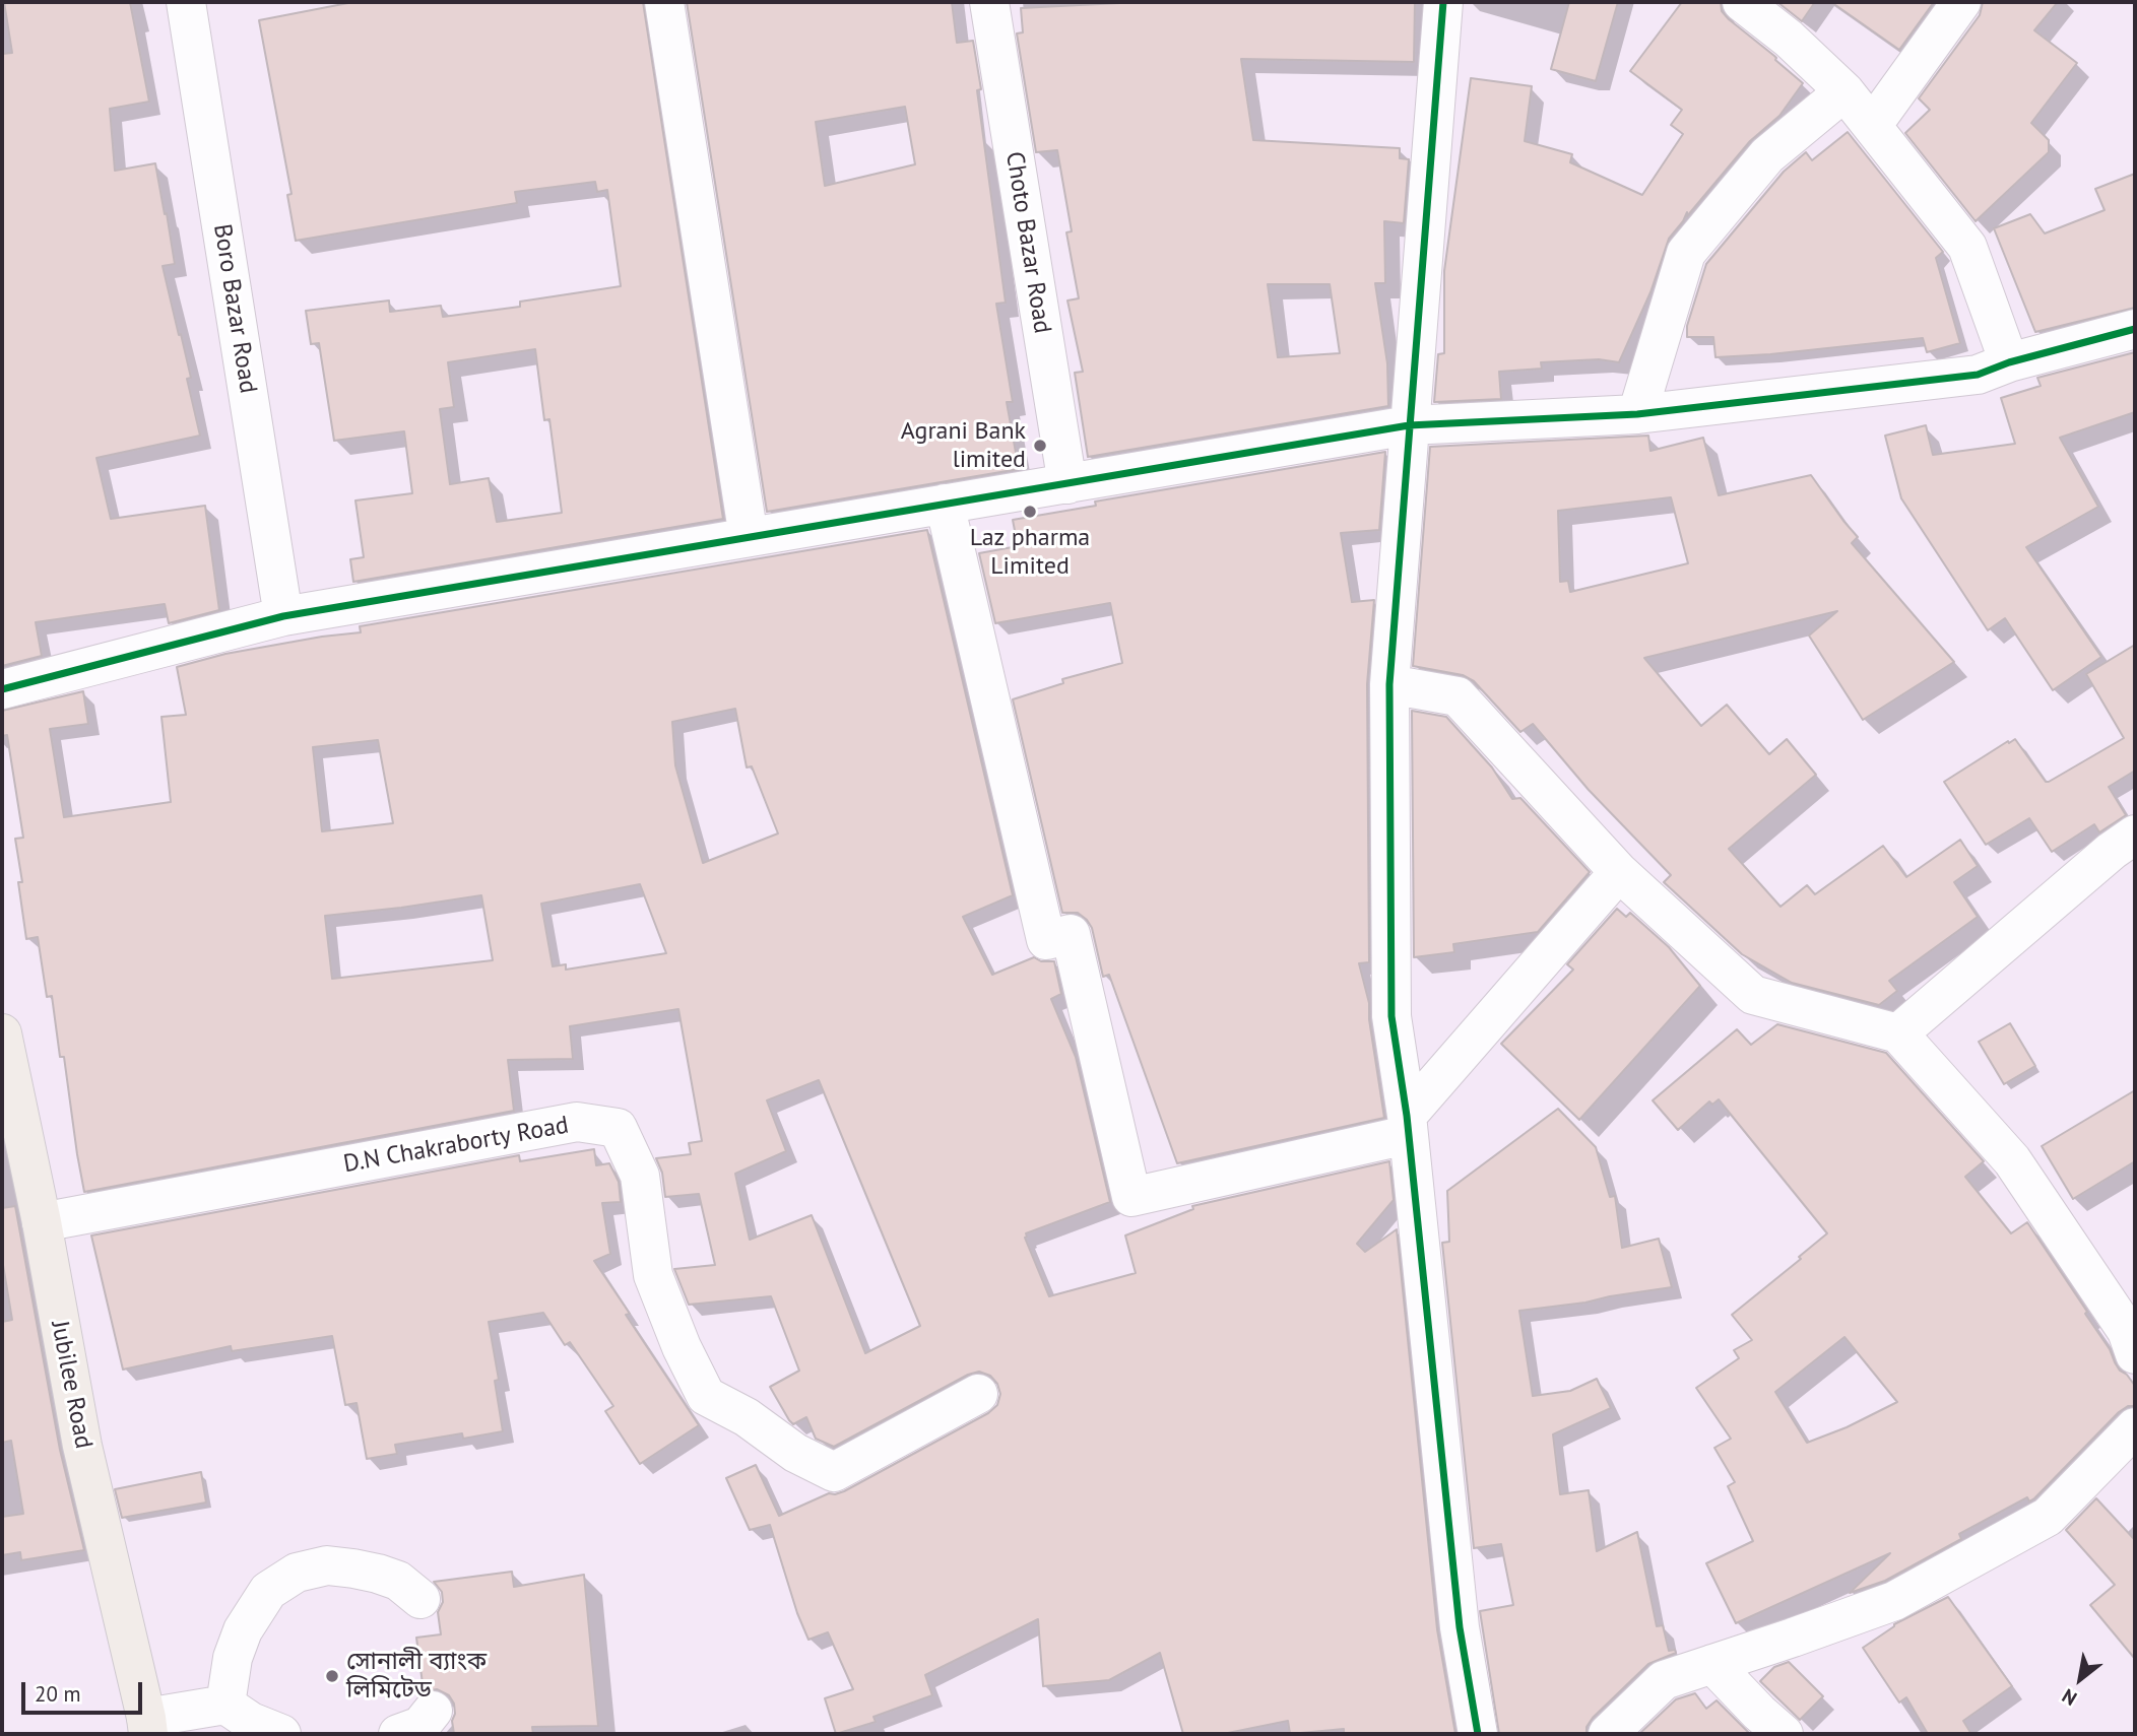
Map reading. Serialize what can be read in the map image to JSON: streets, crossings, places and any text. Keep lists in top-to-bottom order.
{
  "streets": {
    "main road": ["Jubilee Road"],
    "street": ["Choto Bazar Road", "Boro Bazar Road", "D.N Chakraborty Road"]
  },
  "crossings": [
    ["D.N Chakraborty Road", "Jubilee Road"]
  ],
  "places": ["Agrani Bank limited", "Laz pharma Limited", "সোনালী ব্যাংক লিমিটেড"],
  "scale_bar": "20 m",
  "north": "bottom left"
}
